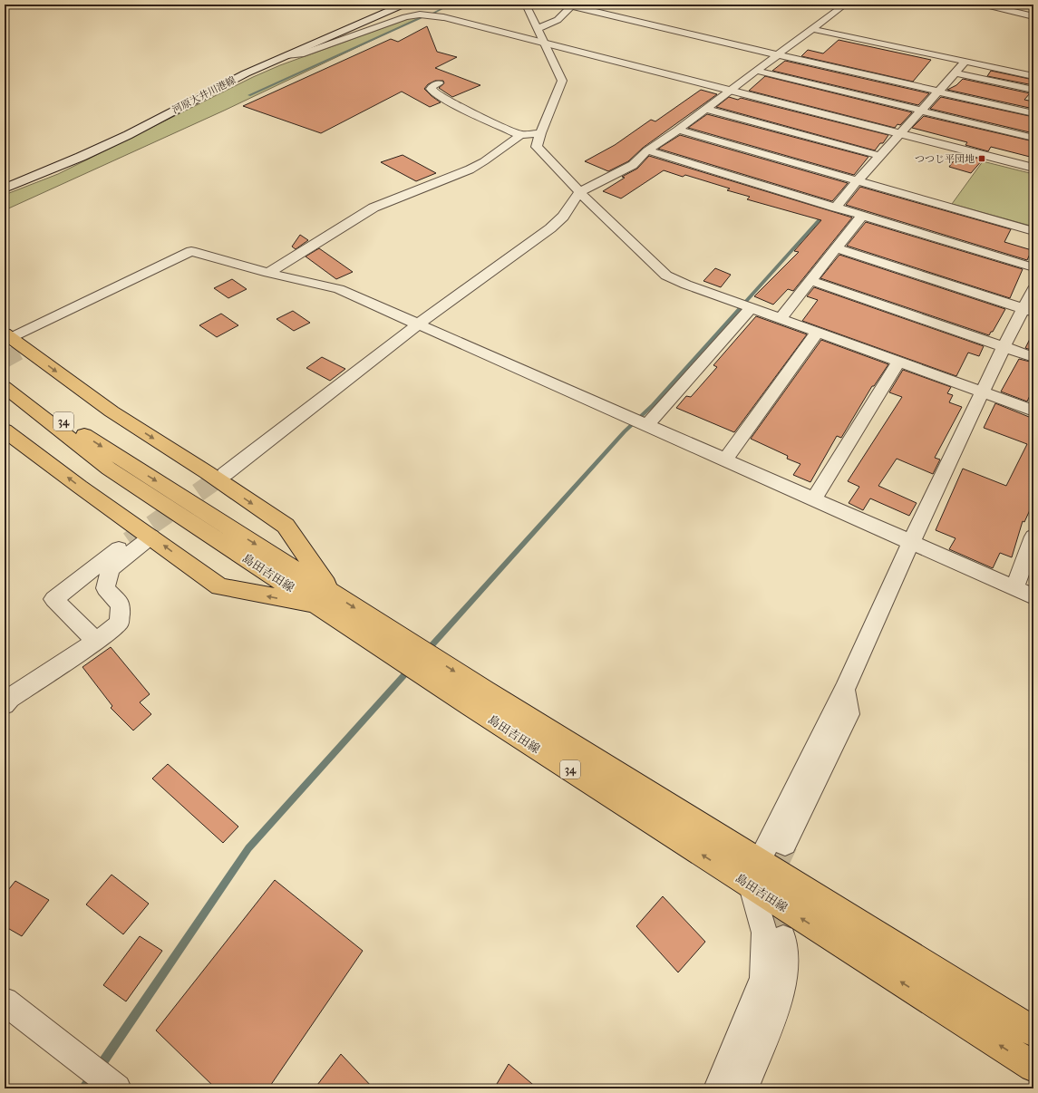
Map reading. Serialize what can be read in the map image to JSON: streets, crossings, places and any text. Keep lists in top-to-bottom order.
{
  "streets": {
    "main road": ["34", "島田吉田線"],
    "street": ["河原大井川港線"]
  },
  "places": {
    "transit": ["つつじ平団地"]
  }
}
